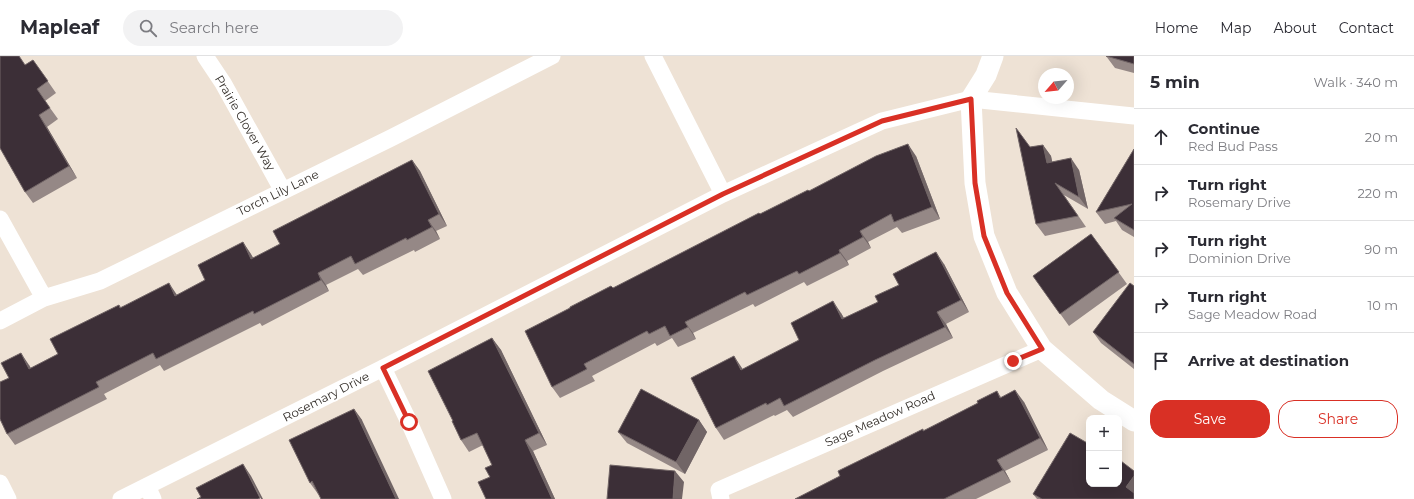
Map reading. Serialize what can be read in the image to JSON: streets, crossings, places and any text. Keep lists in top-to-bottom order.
{
  "streets": {
    "street": [
      "Prairie Clover Way",
      "Torch Lily Lane",
      "Rosemary Drive",
      "Sage Meadow Road"
    ]
  },
  "crossings": [
    ["Prairie Clover Way", "Torch Lily Lane"]
  ],
  "north": "bottom left",
  "page": {
    "header": "Mapleaf",
    "search": "Search here",
    "nav": [
      "Home",
      "Map",
      "About",
      "Contact"
    ],
    "heading": ["5 min", "Walk · 340 m"],
    "list": [
      ["Continue", "Red Bud Pass", "20 m"],
      ["Turn right", "Rosemary Drive", "220 m"],
      ["Turn right", "Dominion Drive", "90 m"],
      ["Turn right", "Sage Meadow Road", "10 m"],
      "Arrive at destination"
    ],
    "buttons": ["Save", "Share"],
    "map_buttons": ["+", "−"]
  }
}
